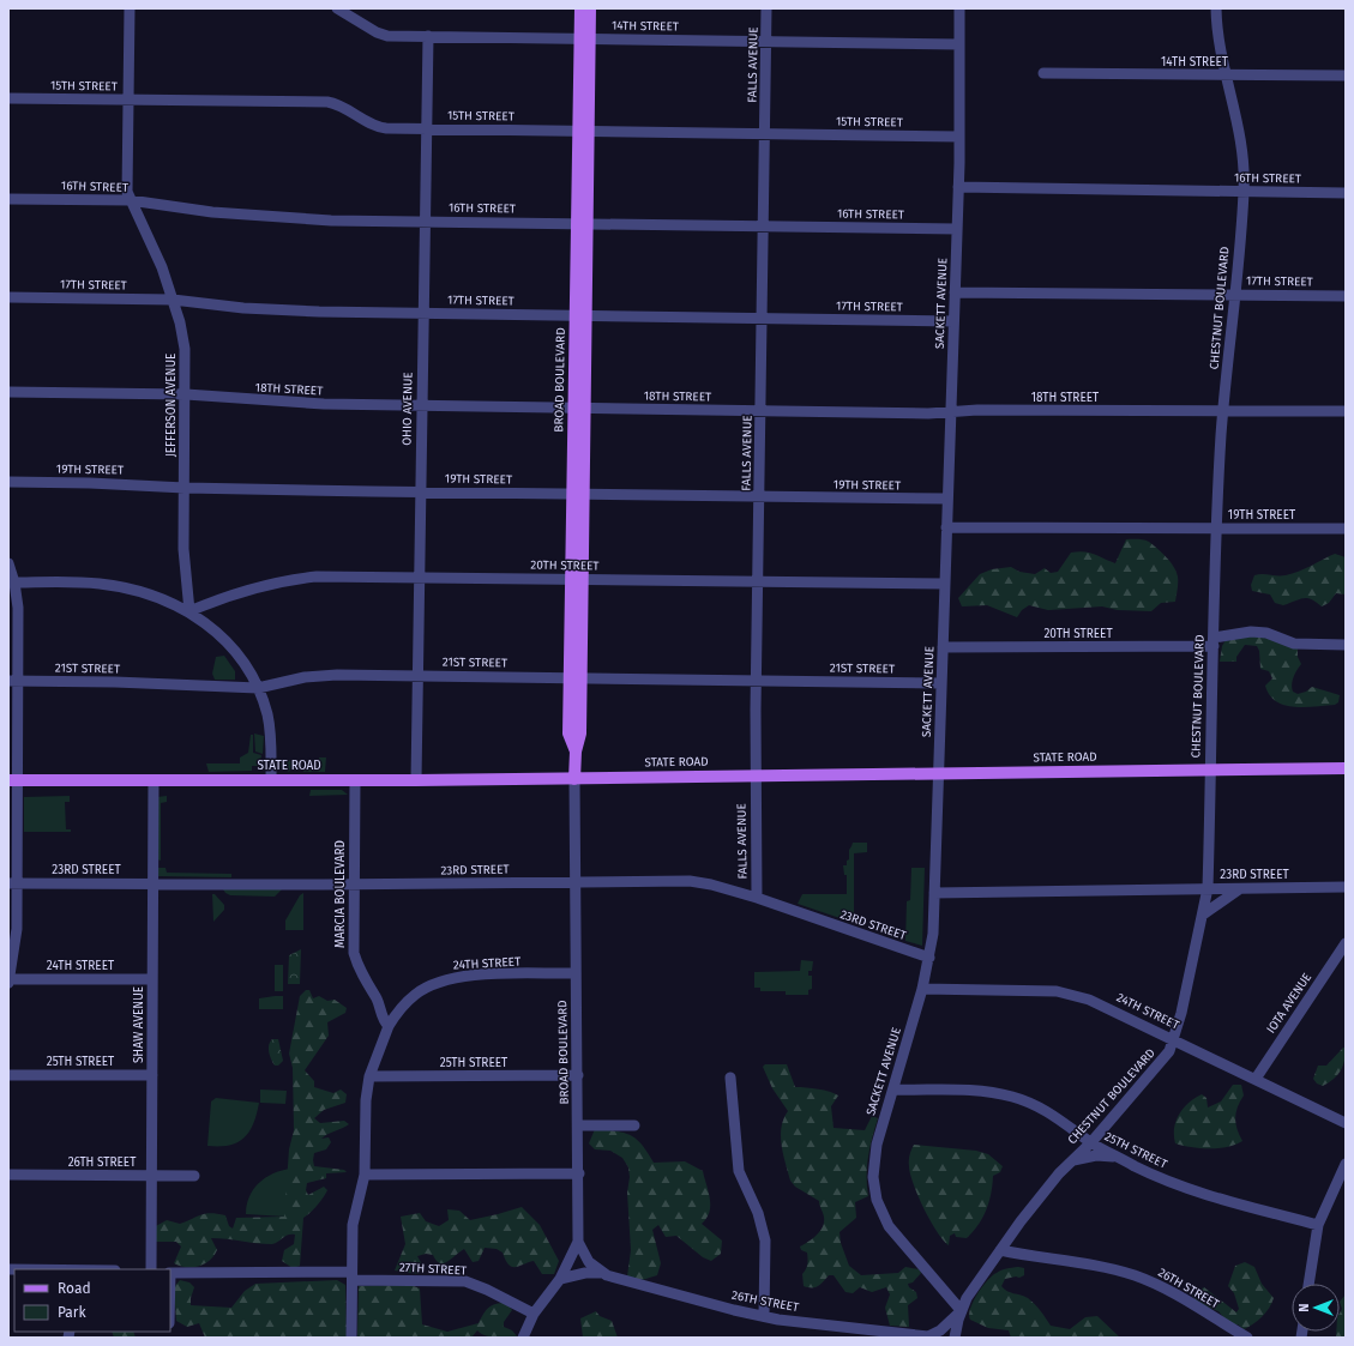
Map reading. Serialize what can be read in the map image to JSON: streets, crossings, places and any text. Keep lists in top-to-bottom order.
{
  "streets": {
    "main road": ["BROAD BOULEVARD", "STATE ROAD"],
    "street": [
      "14TH STREET",
      "FALLS AVENUE",
      "15TH STREET",
      "16TH STREET",
      "17TH STREET",
      "SACKETT AVENUE",
      "CHESTNUT BOULEVARD",
      "18TH STREET",
      "JEFFERSON AVENUE",
      "OHIO AVENUE",
      "19TH STREET",
      "20TH STREET",
      "21ST STREET",
      "23RD STREET",
      "MARCIA BOULEVARD",
      "24TH STREET",
      "IOTA AVENUE",
      "SHAW AVENUE",
      "25TH STREET",
      "26TH STREET",
      "27TH STREET"
    ]
  },
  "crossings": [
    ["14TH STREET", "FALLS AVENUE"],
    ["14TH STREET", "SACKETT AVENUE"],
    ["14TH STREET", "CHESTNUT BOULEVARD"],
    ["14TH STREET", "BROAD BOULEVARD"],
    ["14TH STREET", "OHIO AVENUE"],
    ["FALLS AVENUE", "15TH STREET"],
    ["FALLS AVENUE", "16TH STREET"],
    ["FALLS AVENUE", "17TH STREET"],
    ["FALLS AVENUE", "18TH STREET"],
    ["FALLS AVENUE", "19TH STREET"],
    ["FALLS AVENUE", "20TH STREET"],
    ["FALLS AVENUE", "21ST STREET"],
    ["FALLS AVENUE", "STATE ROAD"],
    ["FALLS AVENUE", "23RD STREET"],
    ["15TH STREET", "SACKETT AVENUE"],
    ["15TH STREET", "BROAD BOULEVARD"],
    ["15TH STREET", "JEFFERSON AVENUE"],
    ["15TH STREET", "OHIO AVENUE"],
    ["16TH STREET", "SACKETT AVENUE"],
    ["16TH STREET", "CHESTNUT BOULEVARD"],
    ["16TH STREET", "BROAD BOULEVARD"],
    ["16TH STREET", "JEFFERSON AVENUE"],
    ["16TH STREET", "OHIO AVENUE"],
    ["17TH STREET", "SACKETT AVENUE"],
    ["17TH STREET", "CHESTNUT BOULEVARD"],
    ["17TH STREET", "BROAD BOULEVARD"],
    ["17TH STREET", "JEFFERSON AVENUE"],
    ["17TH STREET", "OHIO AVENUE"],
    ["SACKETT AVENUE", "CHESTNUT BOULEVARD"],
    ["SACKETT AVENUE", "18TH STREET"],
    ["SACKETT AVENUE", "19TH STREET"],
    ["SACKETT AVENUE", "20TH STREET"],
    ["SACKETT AVENUE", "21ST STREET"],
    ["SACKETT AVENUE", "STATE ROAD"],
    ["SACKETT AVENUE", "23RD STREET"],
    ["SACKETT AVENUE", "24TH STREET"],
    ["SACKETT AVENUE", "25TH STREET"],
    ["SACKETT AVENUE", "26TH STREET"],
    ["CHESTNUT BOULEVARD", "18TH STREET"],
    ["CHESTNUT BOULEVARD", "19TH STREET"],
    ["CHESTNUT BOULEVARD", "20TH STREET"],
    ["CHESTNUT BOULEVARD", "STATE ROAD"],
    ["CHESTNUT BOULEVARD", "23RD STREET"],
    ["CHESTNUT BOULEVARD", "24TH STREET"],
    ["CHESTNUT BOULEVARD", "25TH STREET"],
    ["CHESTNUT BOULEVARD", "26TH STREET"],
    ["BROAD BOULEVARD", "18TH STREET"],
    ["BROAD BOULEVARD", "19TH STREET"],
    ["BROAD BOULEVARD", "20TH STREET"],
    ["BROAD BOULEVARD", "21ST STREET"],
    ["BROAD BOULEVARD", "STATE ROAD"],
    ["BROAD BOULEVARD", "23RD STREET"],
    ["BROAD BOULEVARD", "24TH STREET"],
    ["BROAD BOULEVARD", "25TH STREET"],
    ["BROAD BOULEVARD", "26TH STREET"],
    ["BROAD BOULEVARD", "27TH STREET"],
    ["18TH STREET", "JEFFERSON AVENUE"],
    ["18TH STREET", "OHIO AVENUE"],
    ["JEFFERSON AVENUE", "19TH STREET"],
    ["JEFFERSON AVENUE", "20TH STREET"],
    ["OHIO AVENUE", "19TH STREET"],
    ["OHIO AVENUE", "20TH STREET"],
    ["OHIO AVENUE", "21ST STREET"],
    ["OHIO AVENUE", "STATE ROAD"],
    ["STATE ROAD", "MARCIA BOULEVARD"],
    ["STATE ROAD", "SHAW AVENUE"],
    ["23RD STREET", "MARCIA BOULEVARD"],
    ["23RD STREET", "SHAW AVENUE"],
    ["MARCIA BOULEVARD", "24TH STREET"],
    ["24TH STREET", "IOTA AVENUE"],
    ["24TH STREET", "SHAW AVENUE"],
    ["SHAW AVENUE", "25TH STREET"],
    ["SHAW AVENUE", "26TH STREET"]
  ],
  "legend": ["Road", "Park"],
  "north": "left"
}
